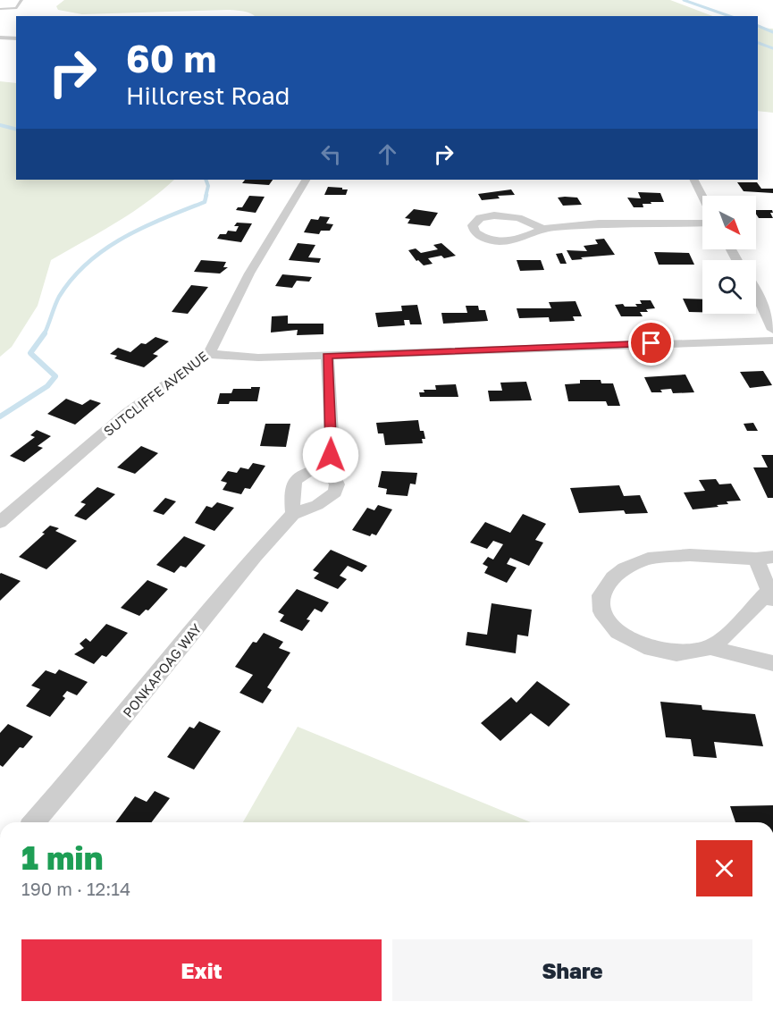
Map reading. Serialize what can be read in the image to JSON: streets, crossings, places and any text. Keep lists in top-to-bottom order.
{
  "streets": {
    "street": ["SUTCLIFFE AVENUE", "PONKAPOAG WAY"]
  },
  "north": "bottom right",
  "page": {
    "turn": ["60 m", "Hillcrest Road"],
    "heading": ["1 min", "190 m · 12:14"],
    "buttons": ["Exit", "Share"]
  }
}
